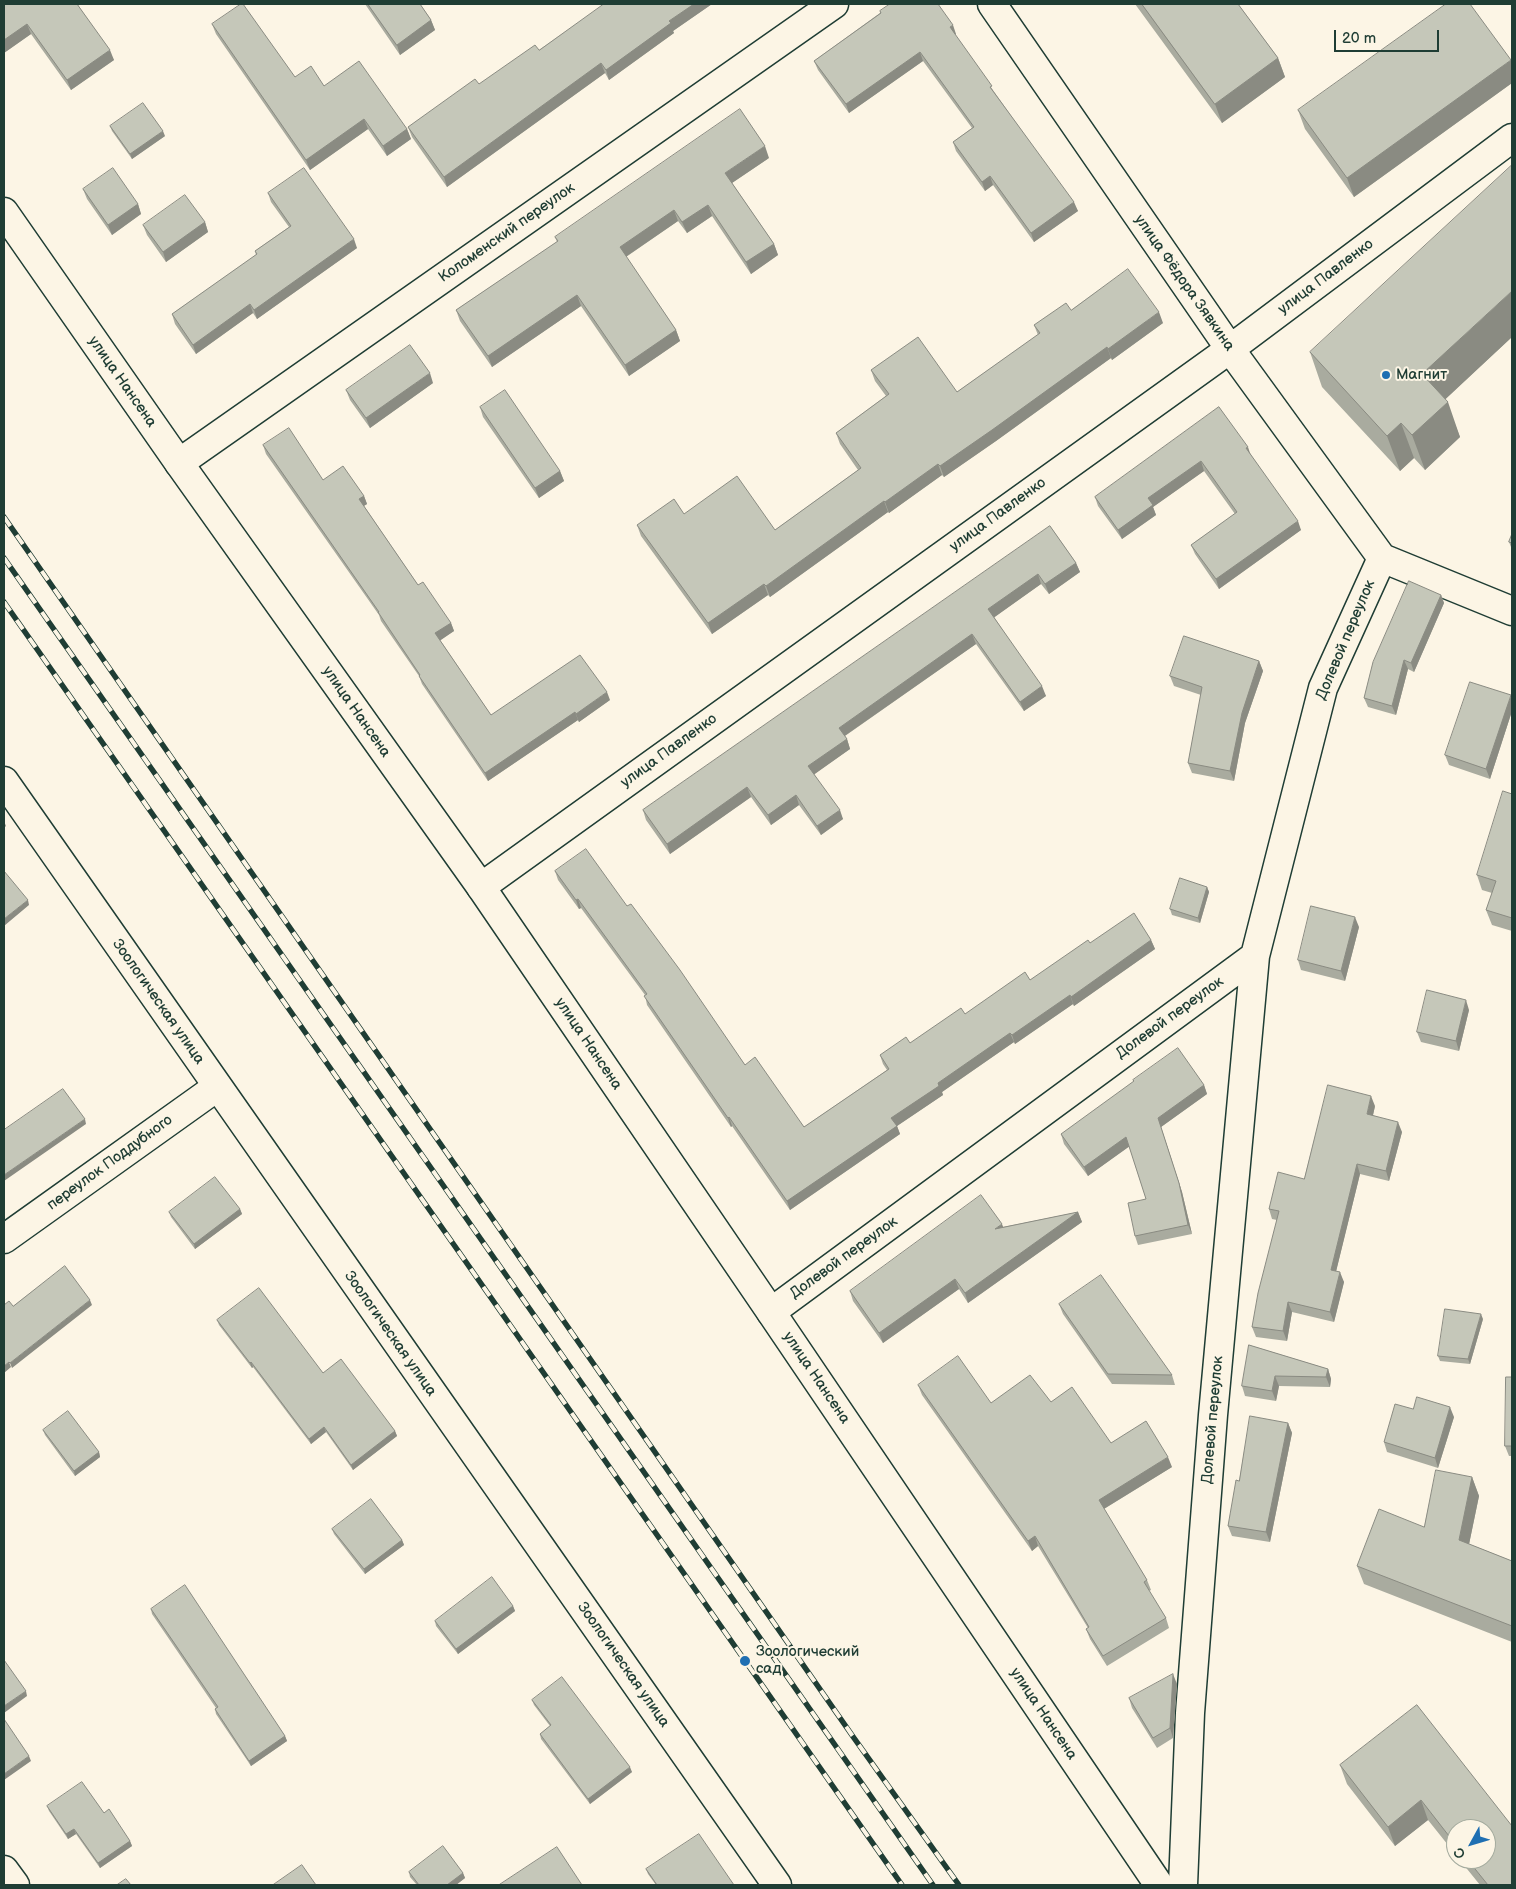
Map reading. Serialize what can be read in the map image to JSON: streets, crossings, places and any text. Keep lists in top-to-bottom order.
{
  "streets": {
    "street": [
      "Коломенский переулок",
      "улица Павленко",
      "улица Фёдора Зявкина",
      "улица Нансена",
      "Долевой переулок",
      "Зоологическая улица",
      "переулок Поддубного"
    ]
  },
  "crossings": [
    ["Коломенский переулок", "улица Нансена"],
    ["улица Павленко", "улица Фёдора Зявкина"],
    ["улица Павленко", "улица Нансена"],
    ["улица Фёдора Зявкина", "Долевой переулок"],
    ["улица Нансена", "Долевой переулок"],
    ["Зоологическая улица", "переулок Поддубного"]
  ],
  "places": ["Магнит", "Зоологический сад"],
  "scale_bar": "20 m",
  "north": "bottom left"
}
